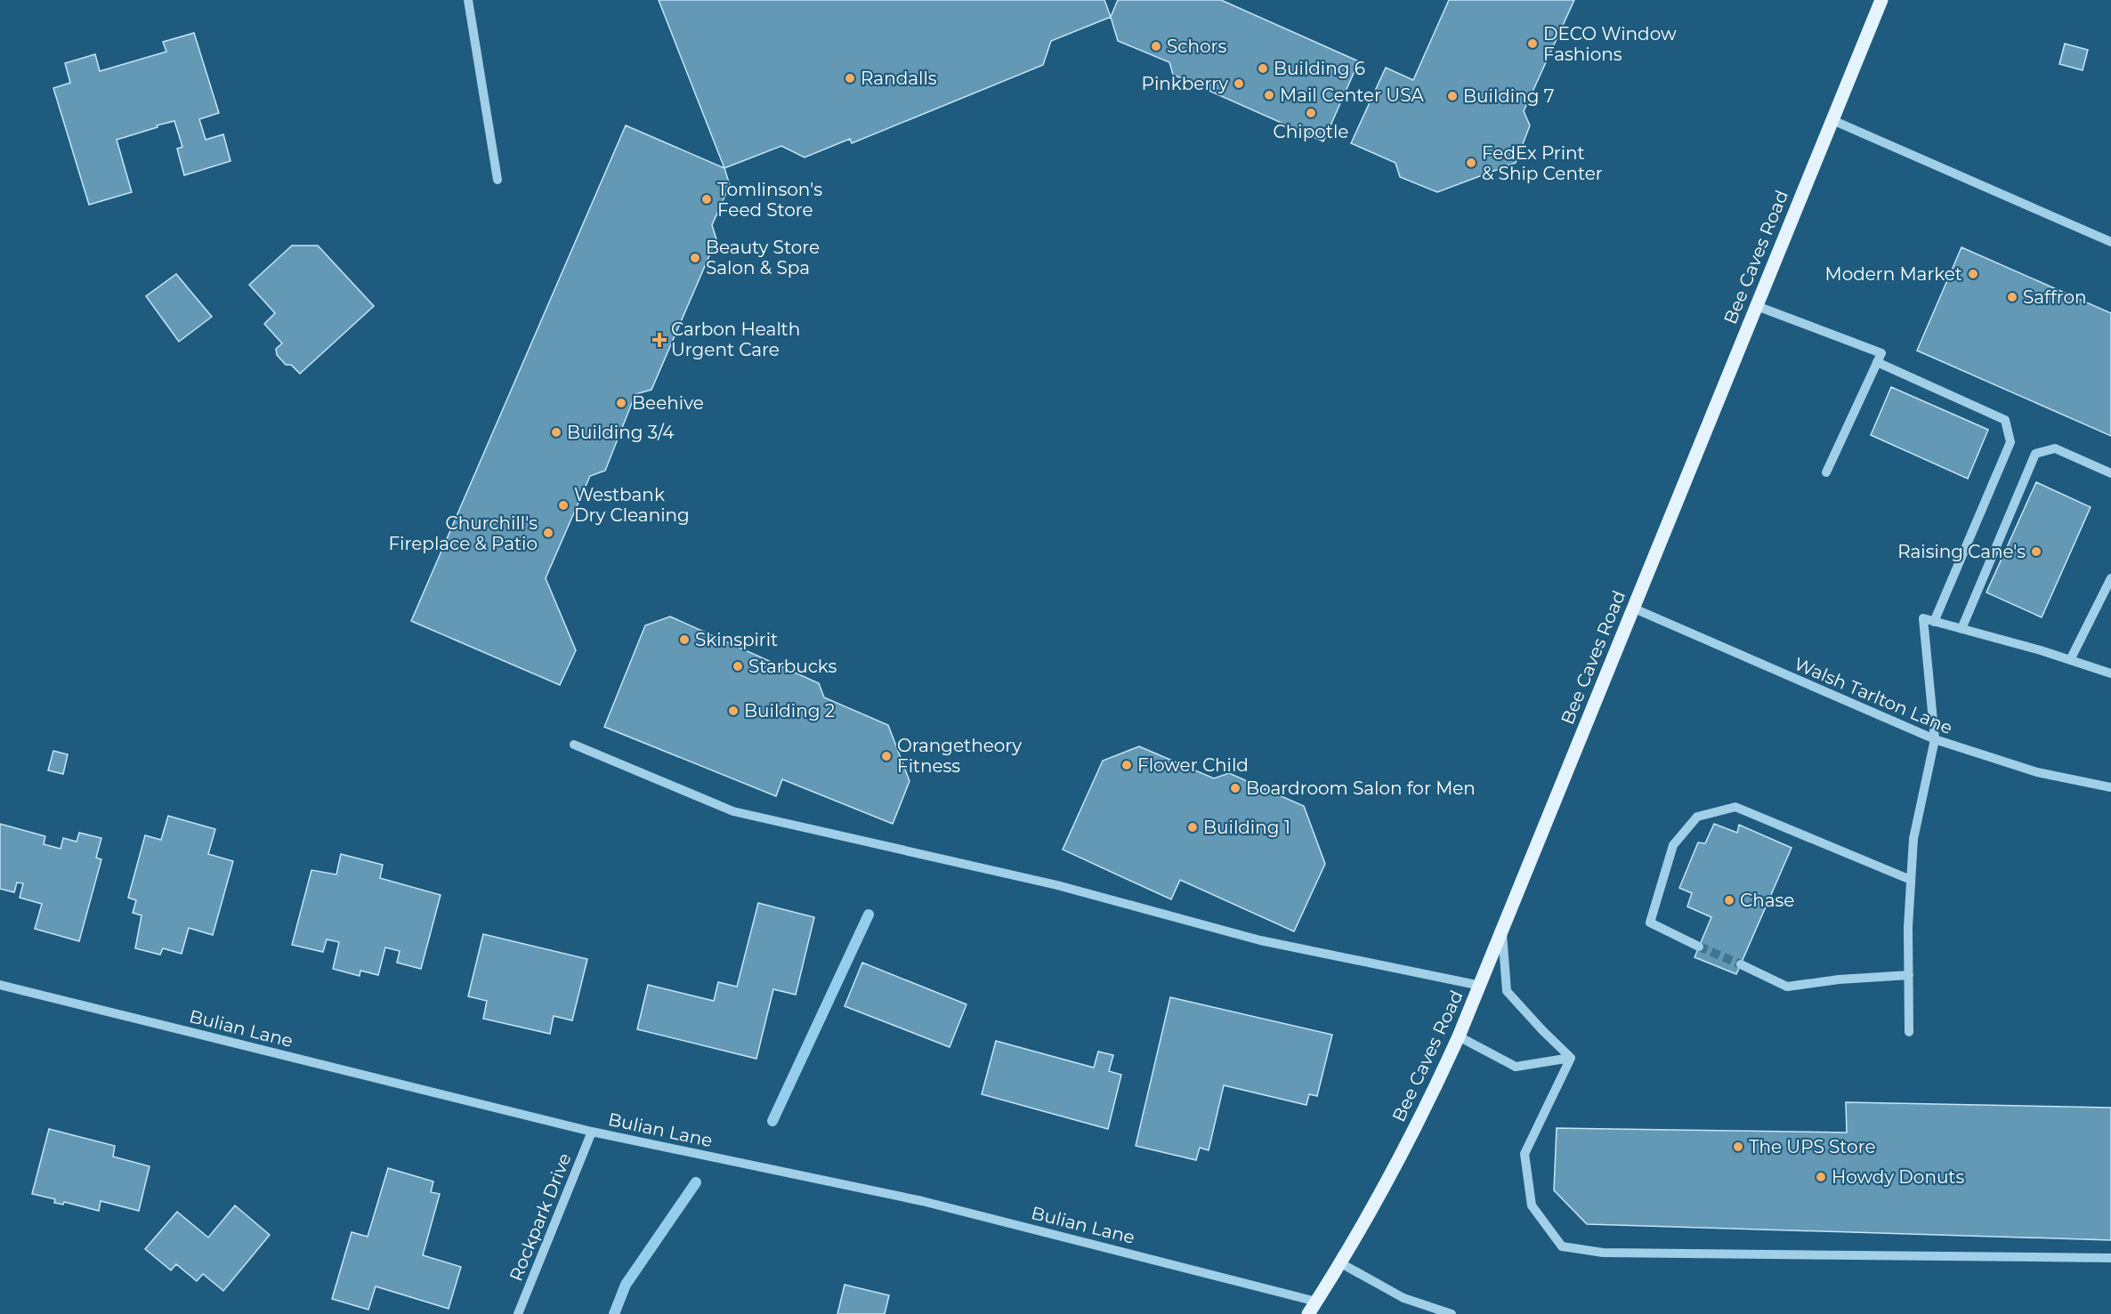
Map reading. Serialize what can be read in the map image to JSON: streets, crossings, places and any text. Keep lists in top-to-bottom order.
{
  "streets": {
    "main road": ["Bee Caves Road"],
    "street": ["Walsh Tarlton Lane", "Bulian Lane", "Rockpark Drive"]
  },
  "crossings": [
    ["Bee Caves Road", "Walsh Tarlton Lane"],
    ["Bee Caves Road", "Bulian Lane"],
    ["Bulian Lane", "Rockpark Drive"]
  ],
  "places": {
    "other": [
      "DECO Window Fashions",
      "Schors",
      "Building 6",
      "Randalls",
      "Pinkberry",
      "Mail Center USA",
      "Building 7",
      "Chipotle",
      "FedEx Print & Ship Center",
      "Tomlinson's Feed Store",
      "Beauty Store Salon & Spa",
      "Modern Market",
      "Saffron",
      "Beehive",
      "Building 3/4",
      "Westbank Dry Cleaning",
      "Churchill's Fireplace & Patio",
      "Raising Cane's",
      "Skinspirit",
      "Starbucks",
      "Building 2",
      "Orangetheory Fitness",
      "Flower Child",
      "Boardroom Salon for Men",
      "Building 1",
      "Chase",
      "The UPS Store",
      "Howdy Donuts"
    ],
    "health": ["Carbon Health Urgent Care"]
  }
}
